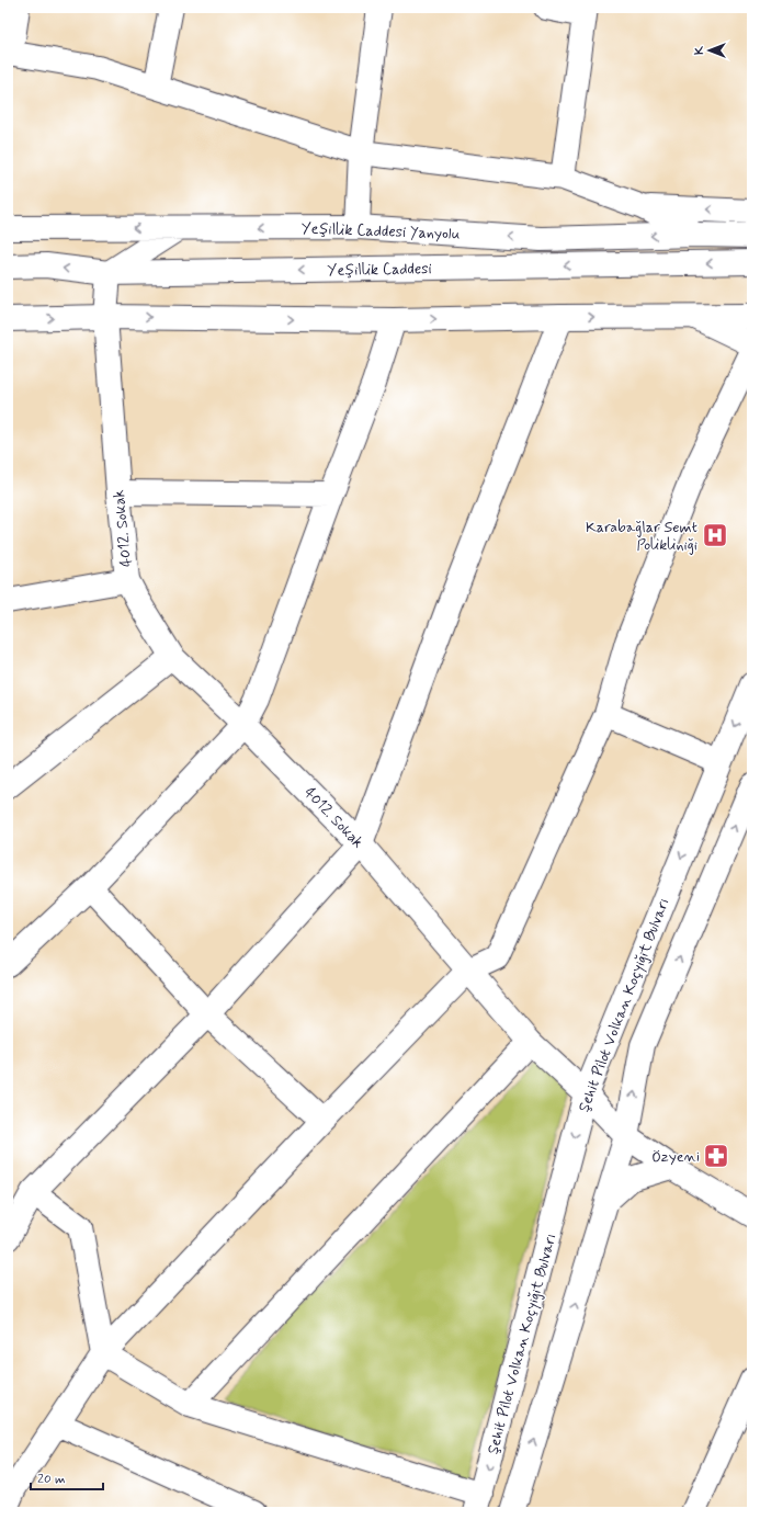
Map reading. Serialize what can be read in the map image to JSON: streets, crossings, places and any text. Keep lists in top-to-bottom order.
{
  "streets": {
    "main road": [
      "Yeşillik Caddesi Yanyolu",
      "Yeşillik Caddesi",
      "4012. Sokak",
      "Şehit Pilot Volkan Koçyiğit Bulvarı"
    ]
  },
  "crossings": [
    ["Yeşillik Caddesi", "4012. Sokak"],
    ["4012. Sokak", "Şehit Pilot Volkan Koçyiğit Bulvarı"]
  ],
  "places": {
    "hospital": ["Karabağlar Semt Polikliniği"],
    "pharmacy": ["Özyeni"]
  },
  "scale_bar": "20 m",
  "north": "left"
}
